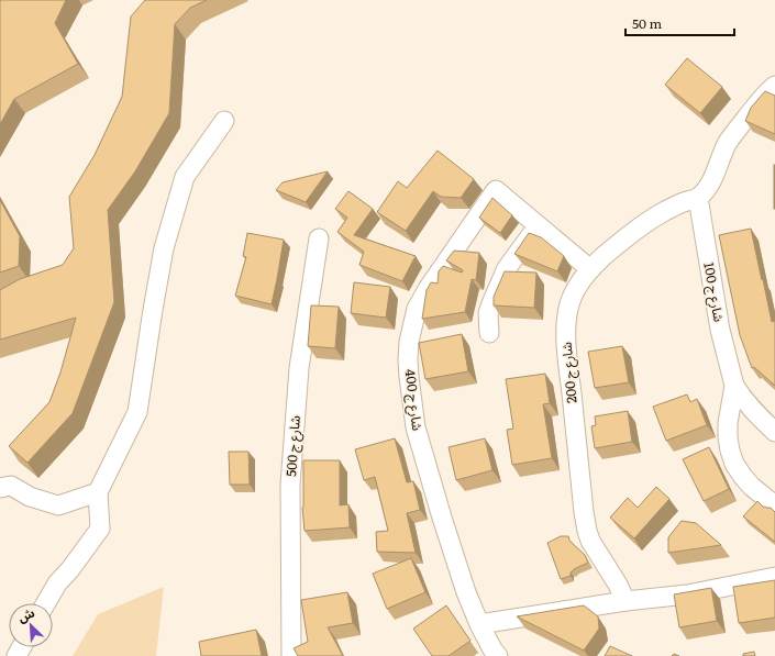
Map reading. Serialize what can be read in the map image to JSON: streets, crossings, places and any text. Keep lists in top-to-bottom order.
{
  "streets": {
    "street": [
      "شارع ج 100",
      "شارع ج 200",
      "شارع ج 400",
      "شارع ج 500"
    ]
  },
  "crossings": [
    ["شارع ج 100", "شارع ج 200"]
  ],
  "scale_bar": "50 m",
  "north": "top left"
}
